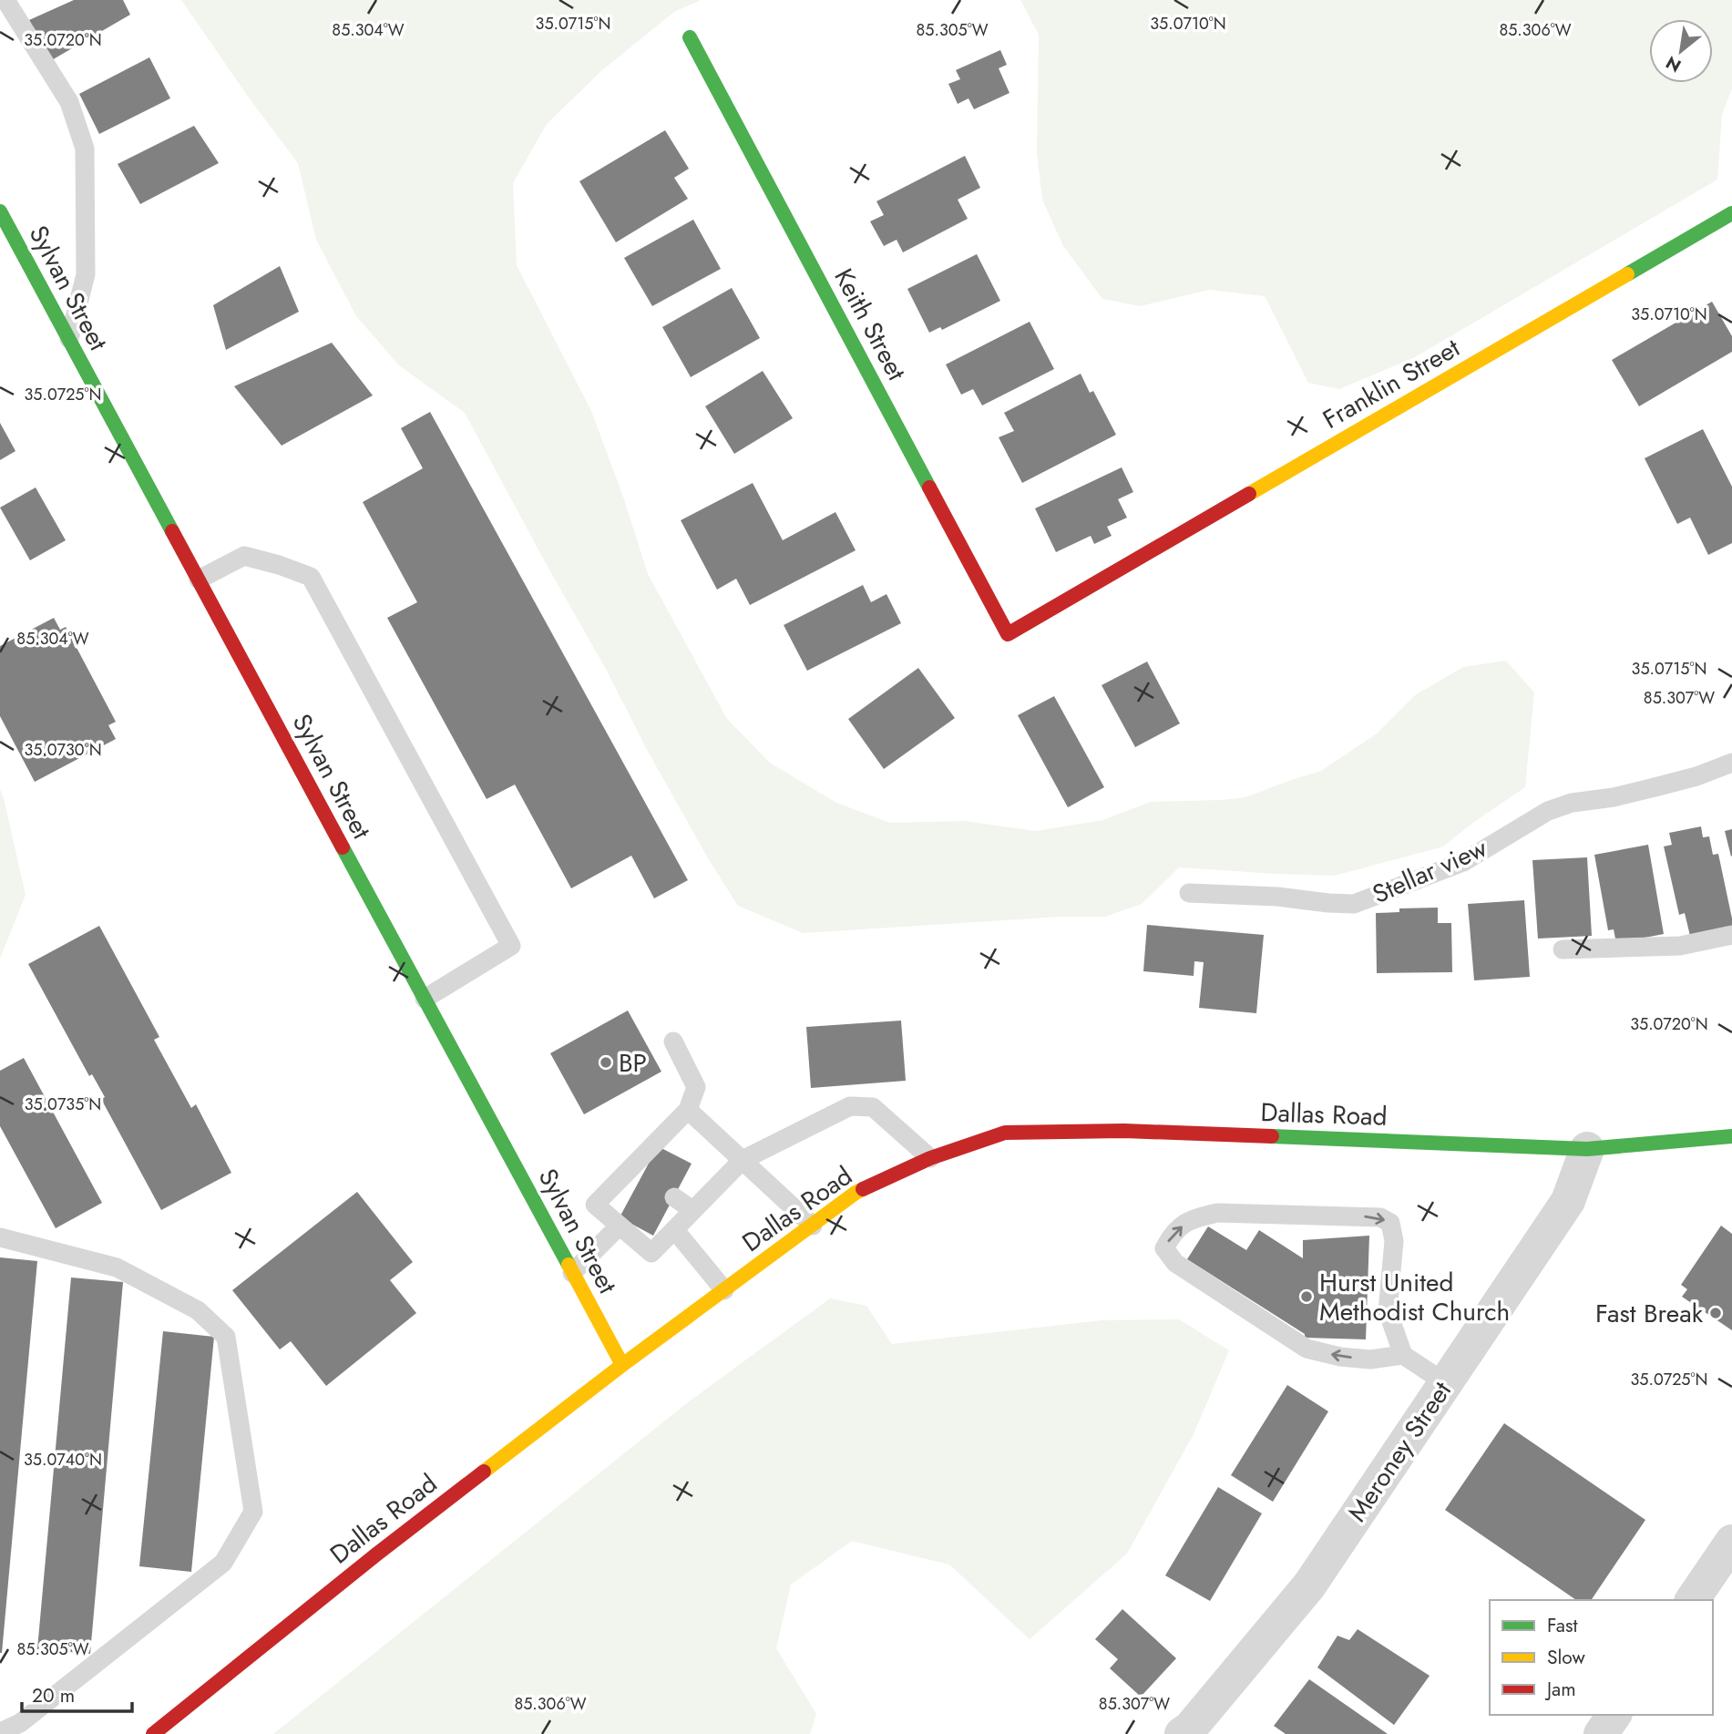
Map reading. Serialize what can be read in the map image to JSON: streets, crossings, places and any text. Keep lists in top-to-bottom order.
{
  "streets": {
    "street": [
      "Sylvan Street",
      "Keith Street",
      "Franklin Street",
      "Dallas Road",
      "Meroney Street"
    ],
    "lane": ["Stellar view"]
  },
  "crossings": [
    ["Sylvan Street", "Dallas Road"],
    ["Keith Street", "Franklin Street"],
    ["Dallas Road", "Meroney Street"]
  ],
  "places": ["BP", "Hurst United Methodist Church", "Fast Break"],
  "legend": ["Fast", "Slow", "Jam"],
  "scale_bar": "20 m",
  "north": "bottom left",
  "coordinates": [
    "35.0715°N",
    "35.0710°N",
    "85.304°W",
    "85.305°W",
    "85.306°W",
    "35.0720°N",
    "35.0725°N",
    "85.307°W",
    "35.0730°N",
    "35.0735°N",
    "35.0740°N"
  ]
}
